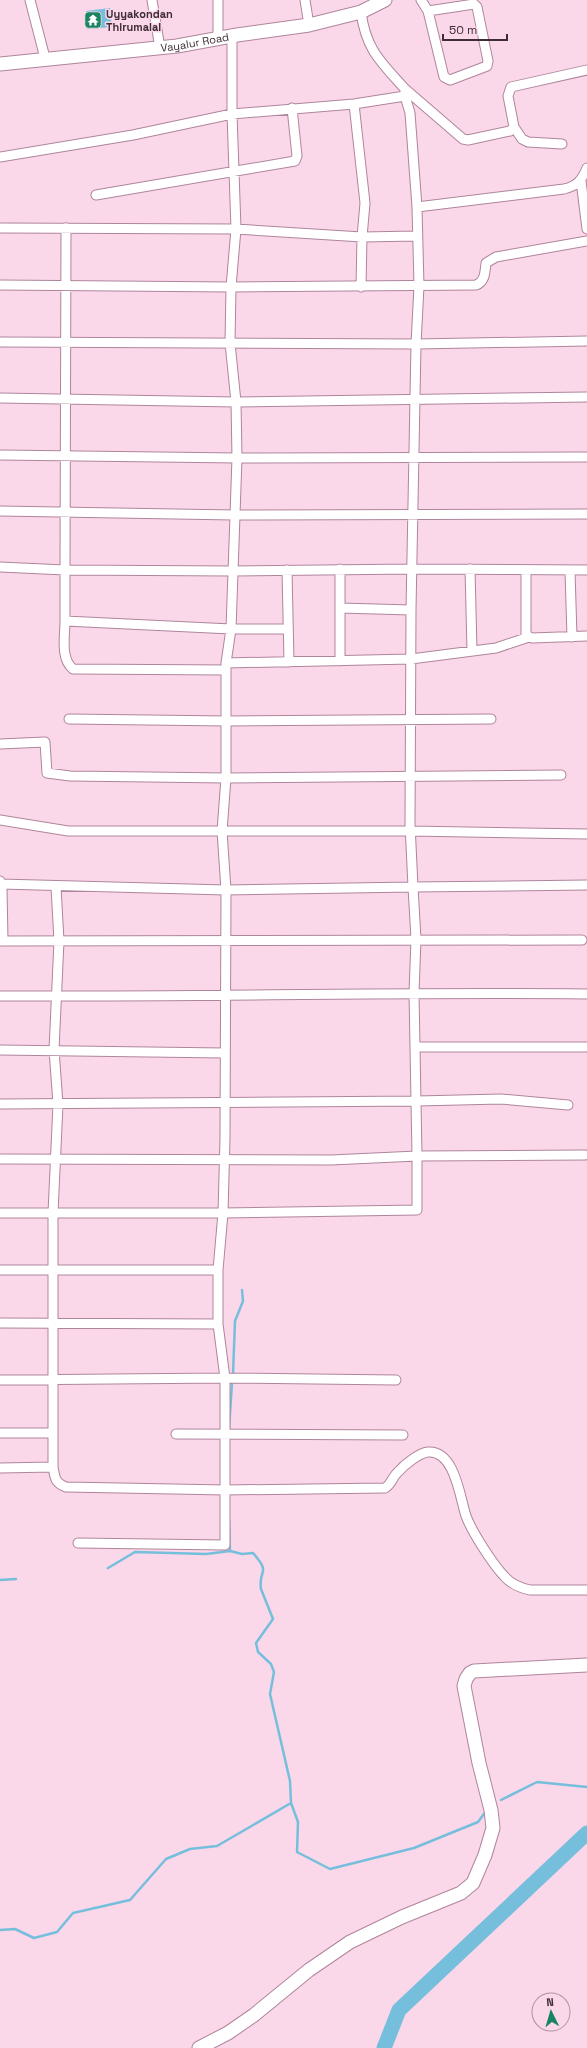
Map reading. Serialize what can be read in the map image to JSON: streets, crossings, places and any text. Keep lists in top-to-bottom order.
{
  "streets": {
    "street": ["Vayalur Road"]
  },
  "places": {
    "temple": ["Uyyakondan Thirumalai"]
  },
  "scale_bar": "50 m",
  "north": "top"
}
